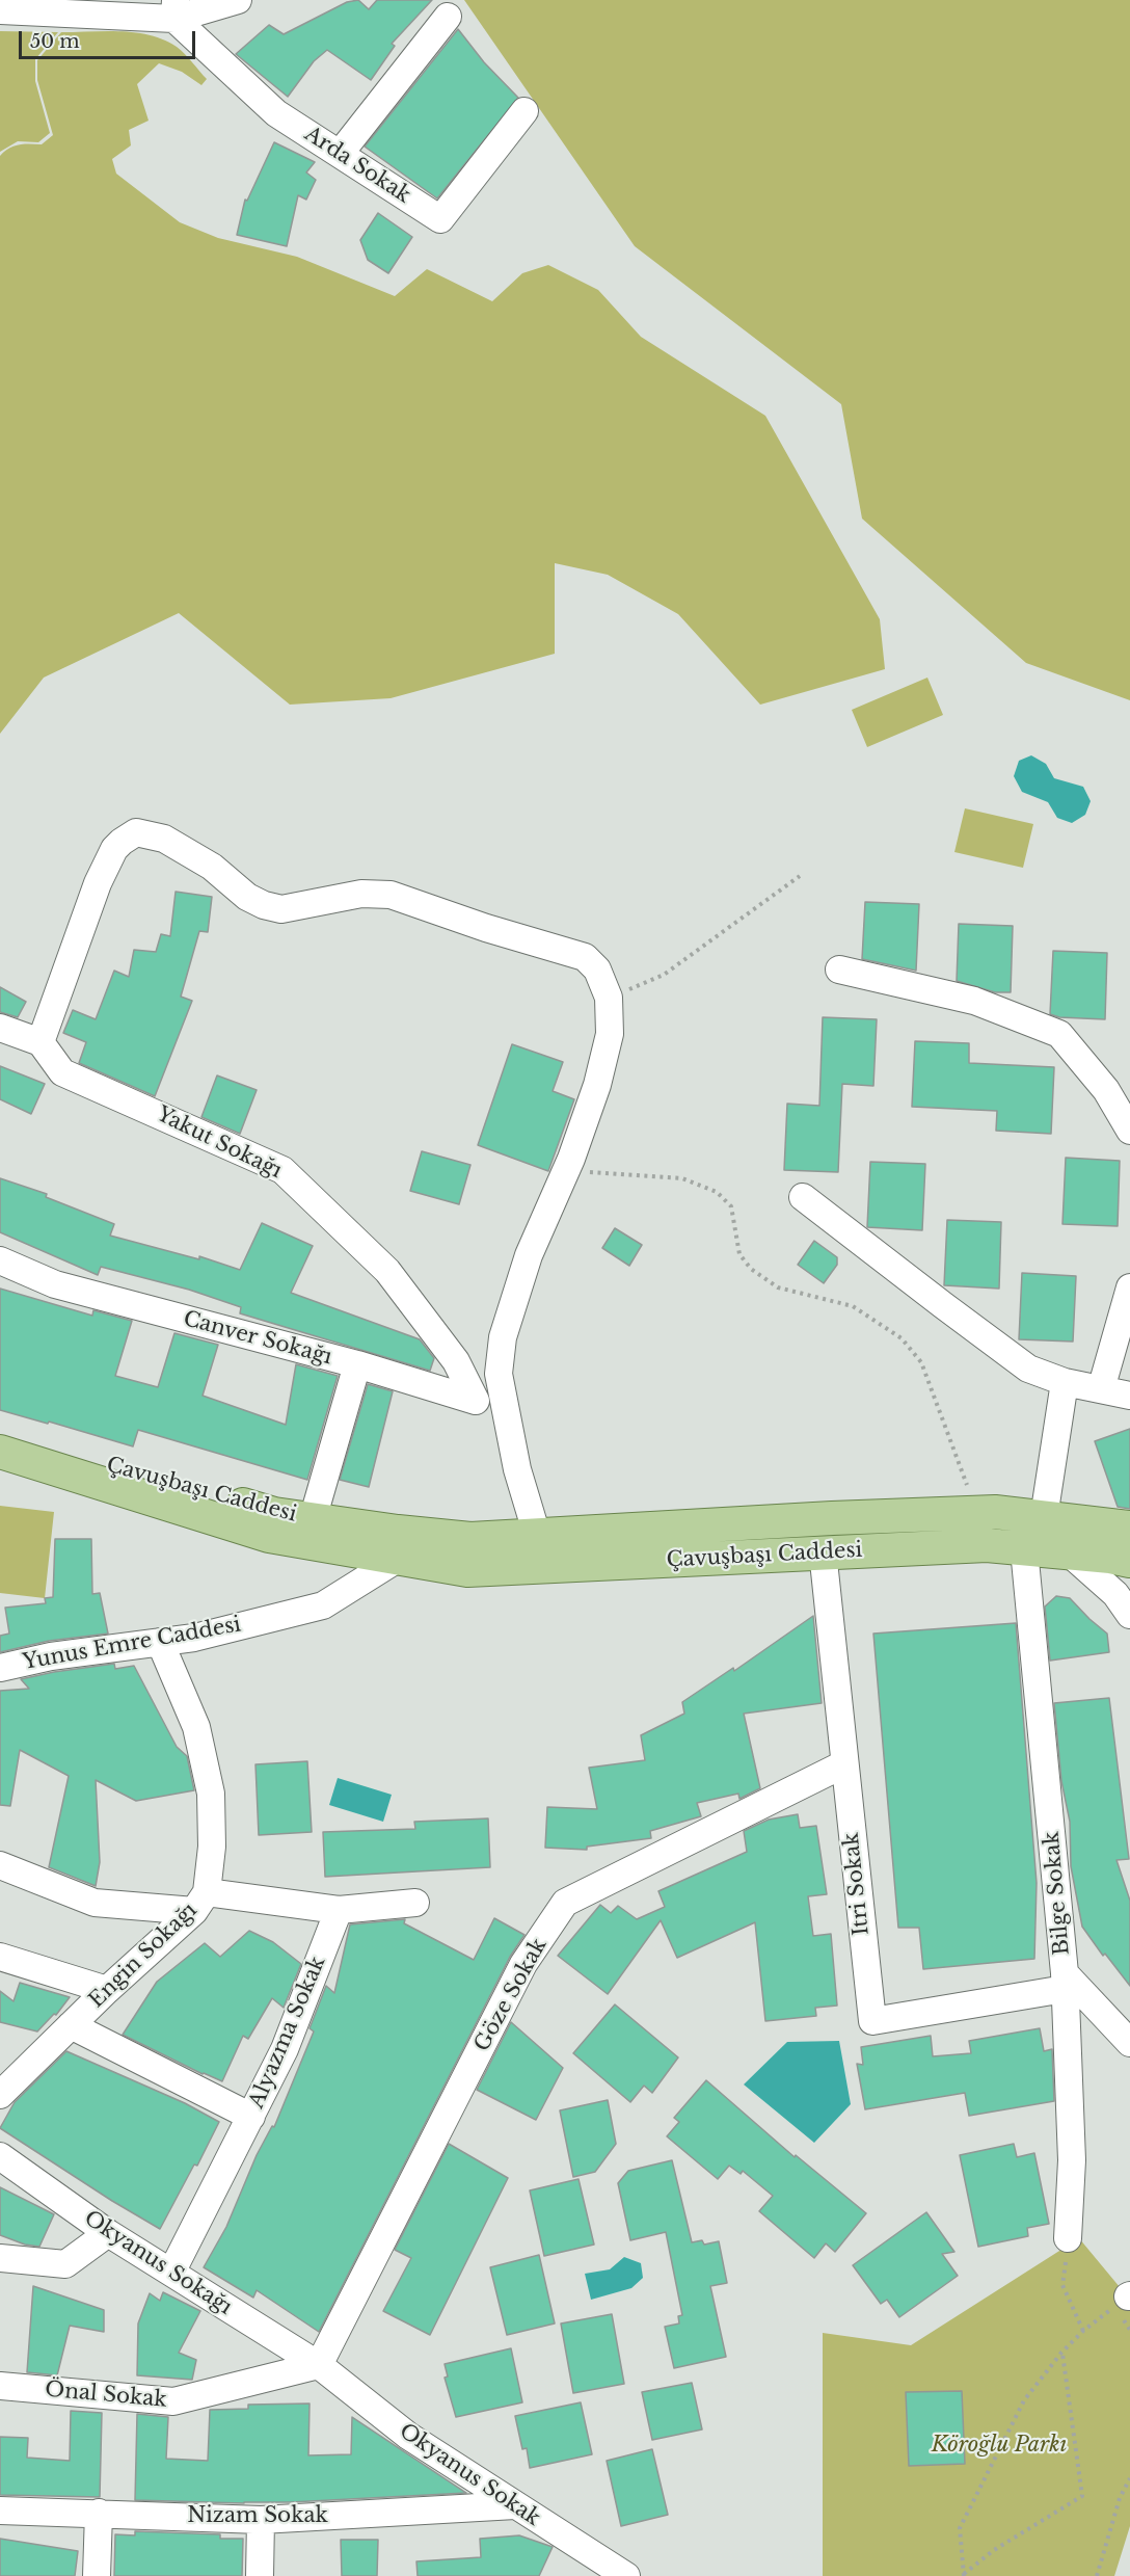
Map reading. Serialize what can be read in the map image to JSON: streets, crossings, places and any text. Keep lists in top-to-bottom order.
{
  "streets": {
    "main road": ["Çavuşbaşı Caddesi"],
    "street": [
      "Arda Sokak",
      "Yakut Sokağı",
      "Canver Sokağı",
      "Yunus Emre Caddesi",
      "Itri Sokak",
      "Bilge Sokak",
      "Engin Sokağı",
      "Göze Sokak",
      "Alyazma Sokak",
      "Okyanus Sokağı",
      "Önal Sokak",
      "Okyanus Sokak",
      "Nizam Sokak"
    ]
  },
  "crossings": [
    ["Yakut Sokağı", "Canver Sokağı"],
    ["Çavuşbaşı Caddesi", "Yunus Emre Caddesi"],
    ["Çavuşbaşı Caddesi", "Itri Sokak"],
    ["Çavuşbaşı Caddesi", "Bilge Sokak"],
    ["Yunus Emre Caddesi", "Engin Sokağı"],
    ["Itri Sokak", "Bilge Sokak"],
    ["Itri Sokak", "Göze Sokak"],
    ["Göze Sokak", "Okyanus Sokağı"],
    ["Göze Sokak", "Önal Sokak"],
    ["Göze Sokak", "Okyanus Sokak"],
    ["Alyazma Sokak", "Okyanus Sokağı"],
    ["Okyanus Sokağı", "Önal Sokak"],
    ["Okyanus Sokağı", "Okyanus Sokak"],
    ["Önal Sokak", "Okyanus Sokak"],
    ["Okyanus Sokak", "Nizam Sokak"]
  ],
  "parks": ["Köroğlu Parkı"],
  "scale_bar": "50 m"
}
